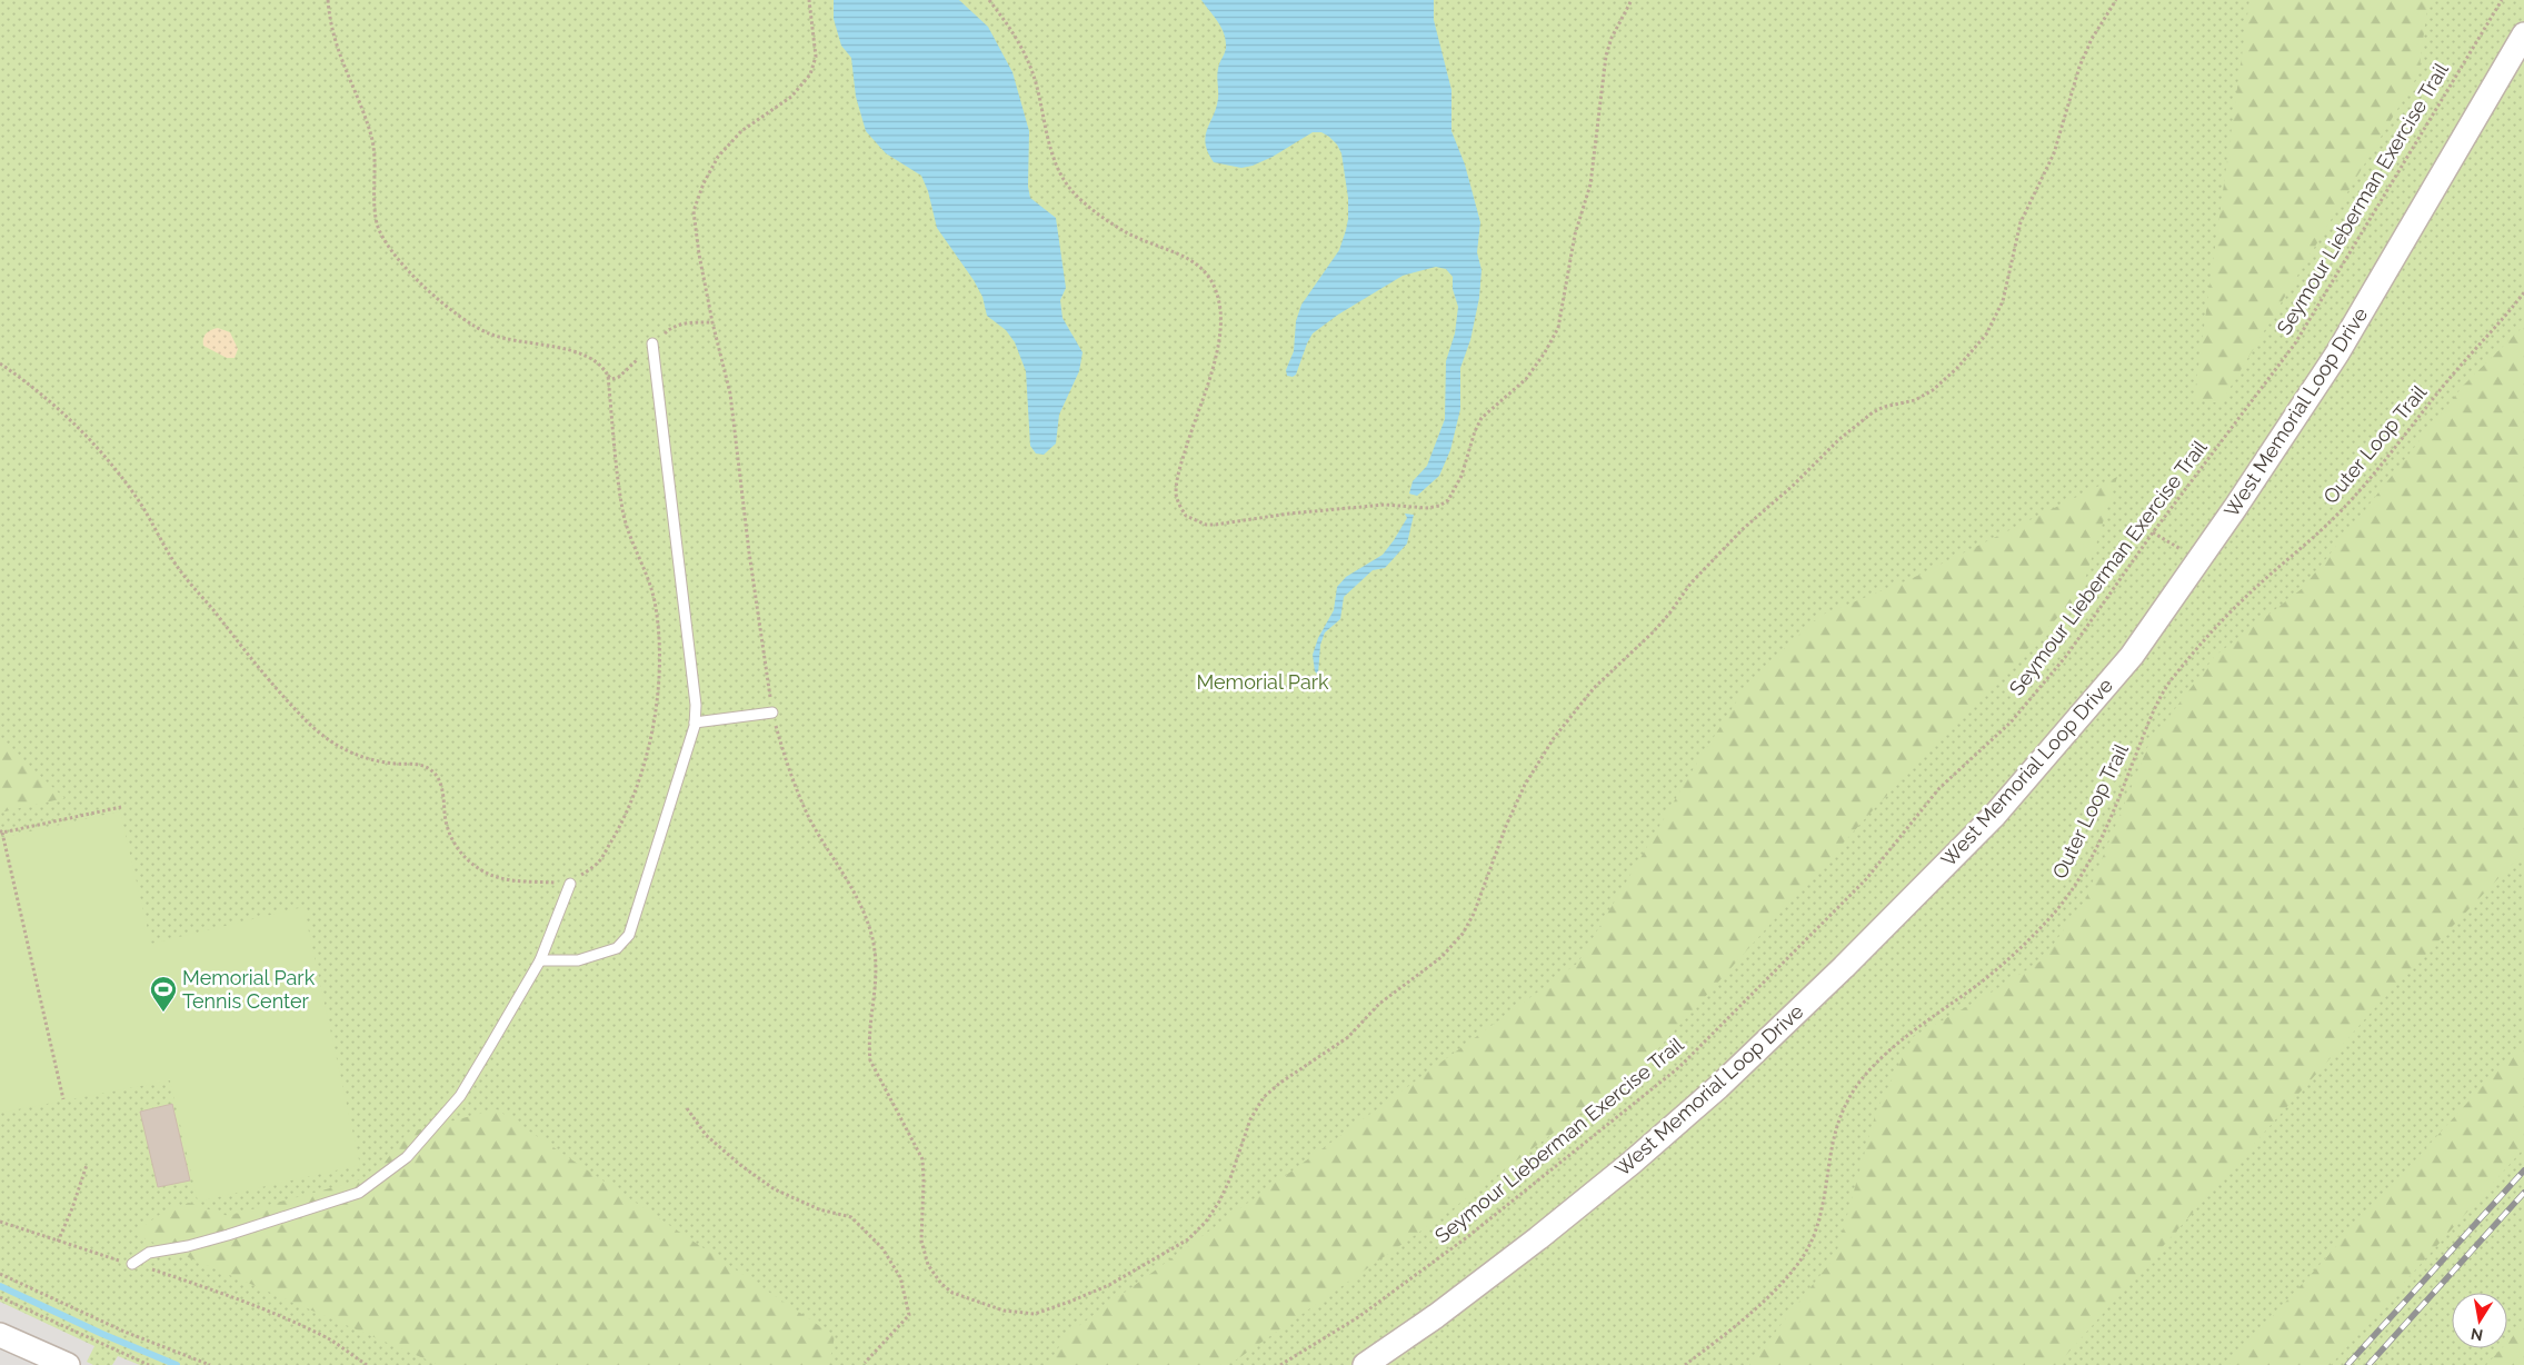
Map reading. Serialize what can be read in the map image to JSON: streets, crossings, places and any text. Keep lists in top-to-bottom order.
{
  "streets": {
    "street": ["West Memorial Loop Drive"],
    "path": ["Seymour Lieberman Exercise Trail", "Outer Loop Trail"]
  },
  "parks": ["Memorial Park"],
  "places": {
    "sports": ["Memorial Park Tennis Center"]
  },
  "north": "bottom"
}
